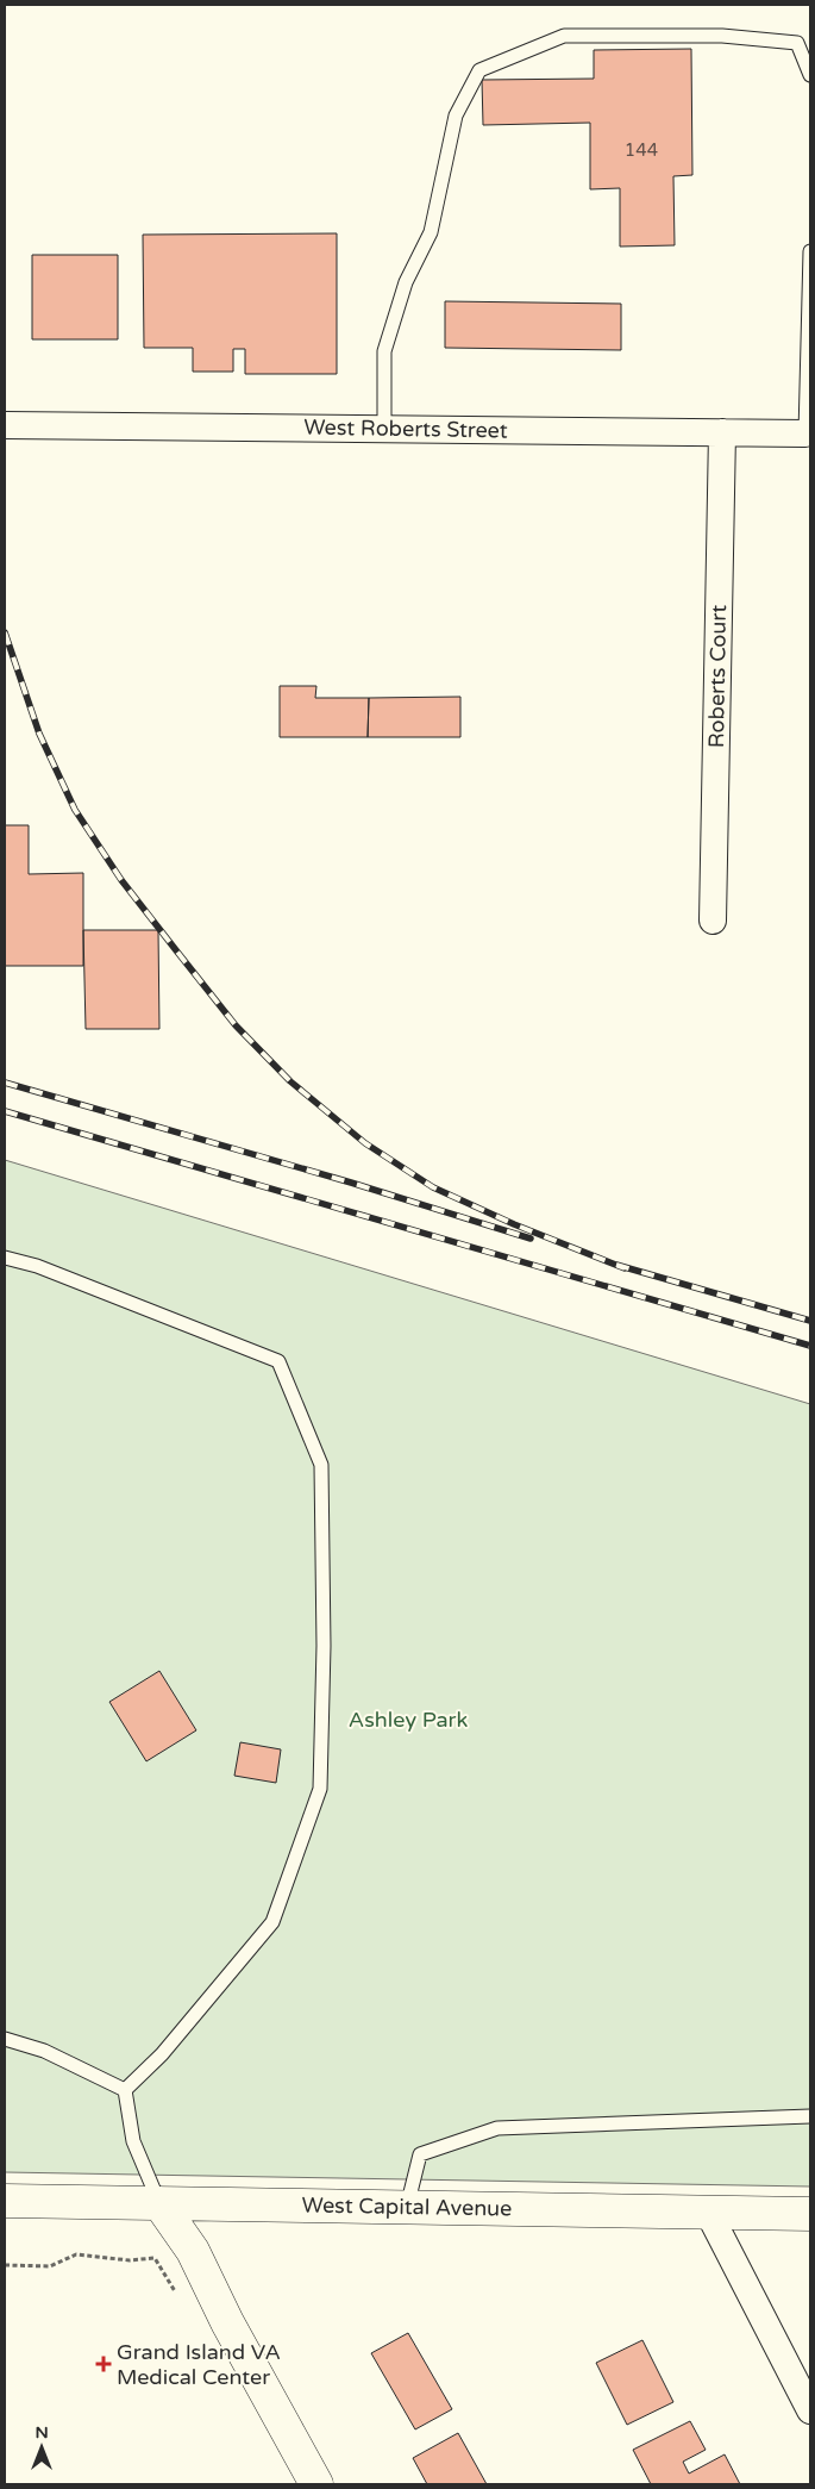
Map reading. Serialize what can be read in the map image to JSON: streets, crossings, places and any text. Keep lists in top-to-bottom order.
{
  "streets": {
    "main road": ["West Capital Avenue"],
    "street": ["West Roberts Street", "Roberts Court"]
  },
  "crossings": [
    ["West Roberts Street", "Roberts Court"]
  ],
  "parks": ["Ashley Park"],
  "places": {
    "health": ["Grand Island VA Medical Center"]
  },
  "house_numbers": ["144"],
  "north": "top"
}
